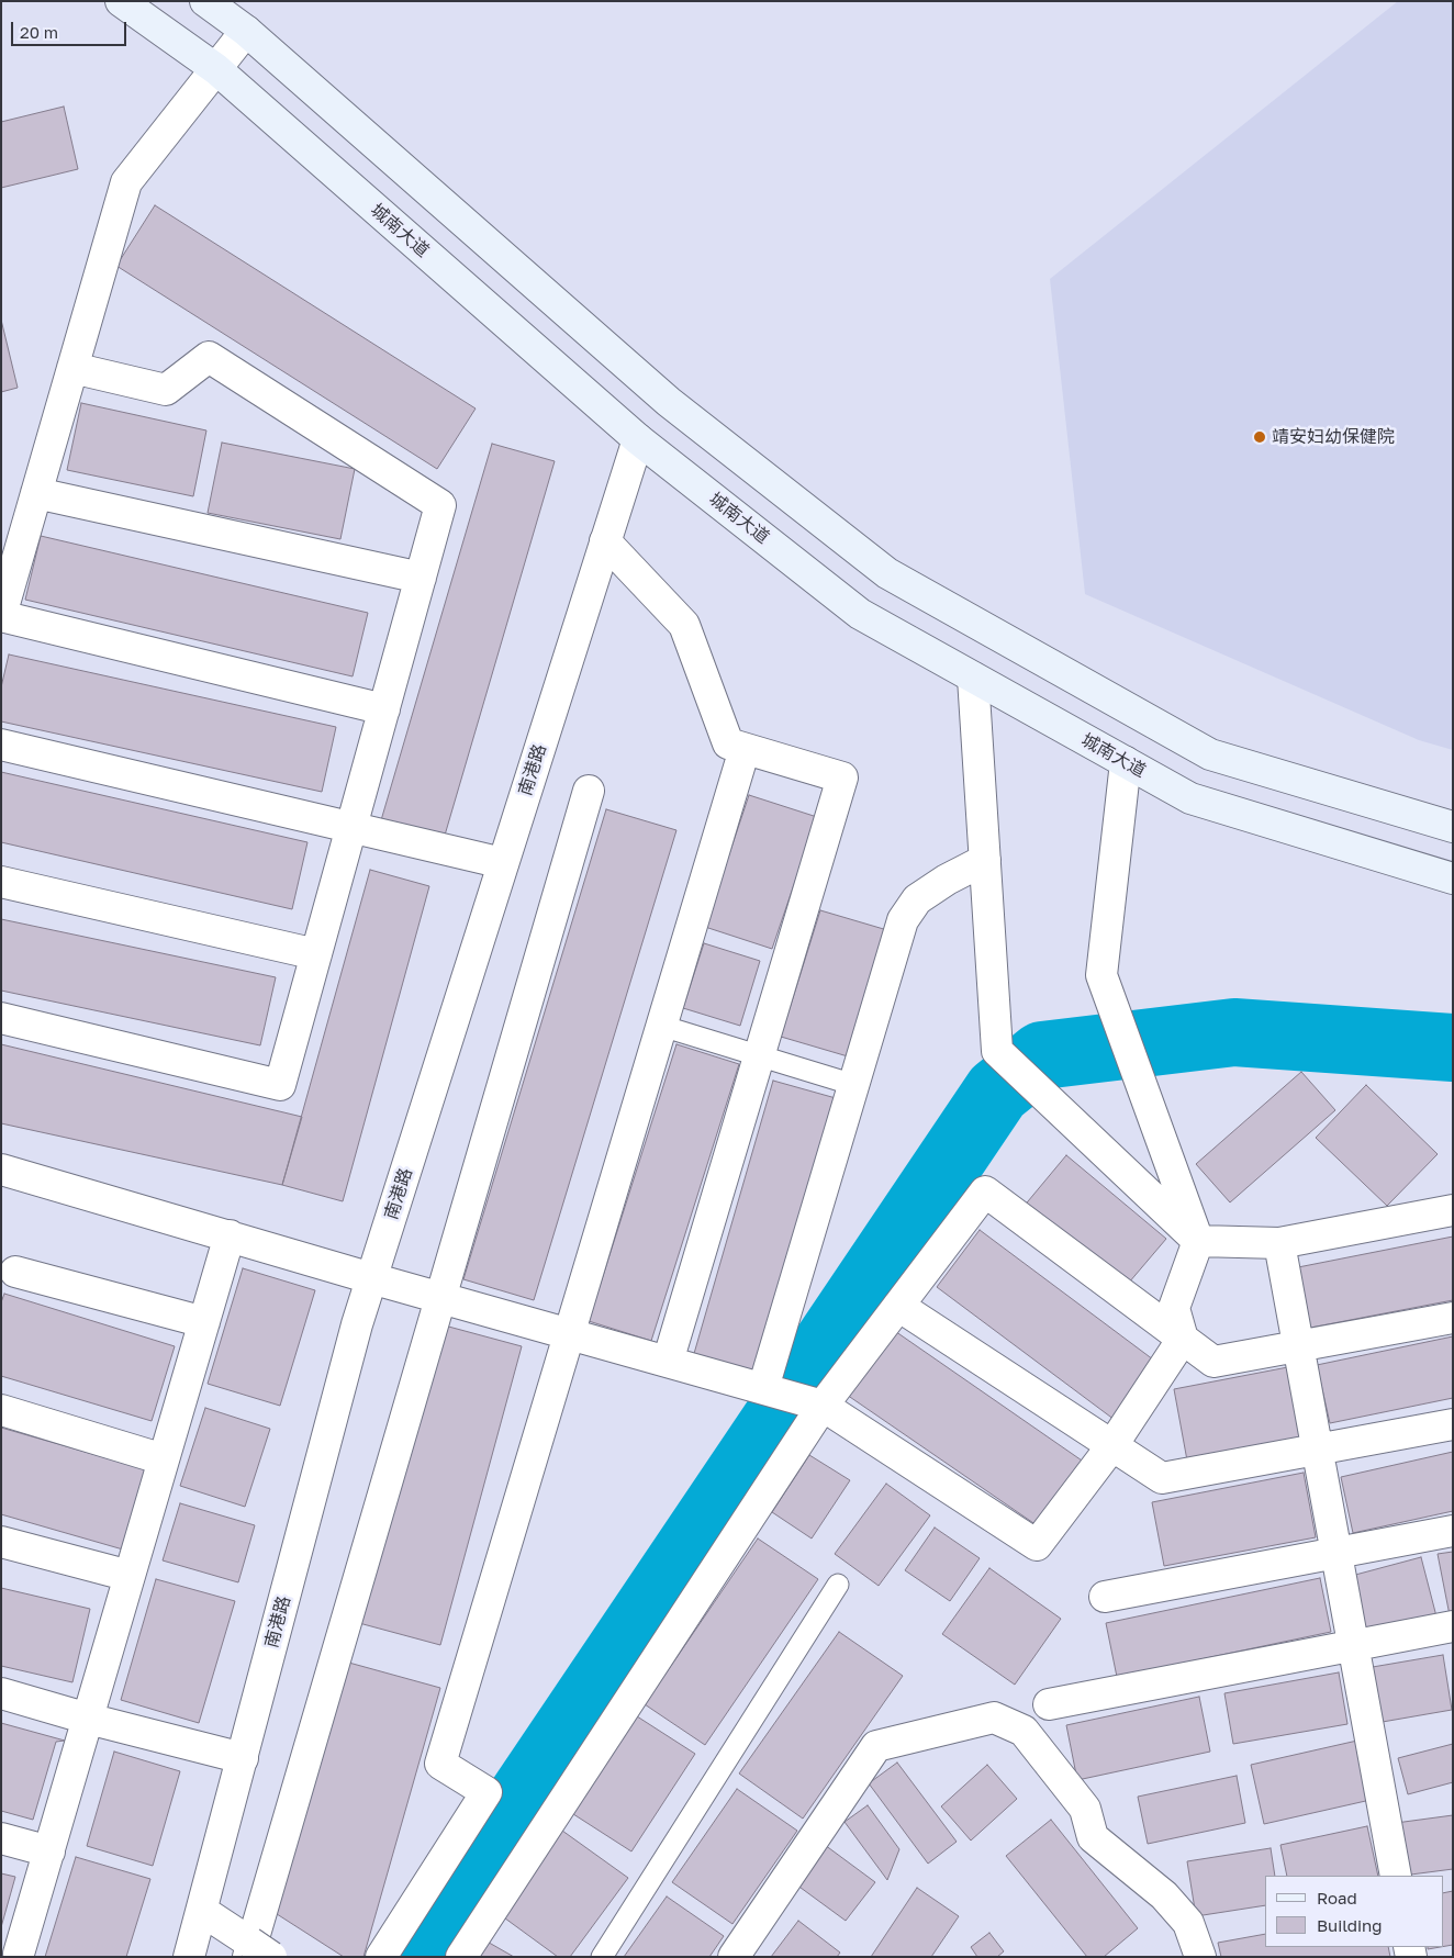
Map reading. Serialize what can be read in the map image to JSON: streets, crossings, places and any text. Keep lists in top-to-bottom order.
{
  "streets": {
    "main road": ["城南大道"],
    "street": ["南港路"]
  },
  "crossings": [
    ["城南大道", "南港路"]
  ],
  "places": ["靖安妇幼保健院"],
  "legend": ["Road", "Building"],
  "scale_bar": "20 m"
}
